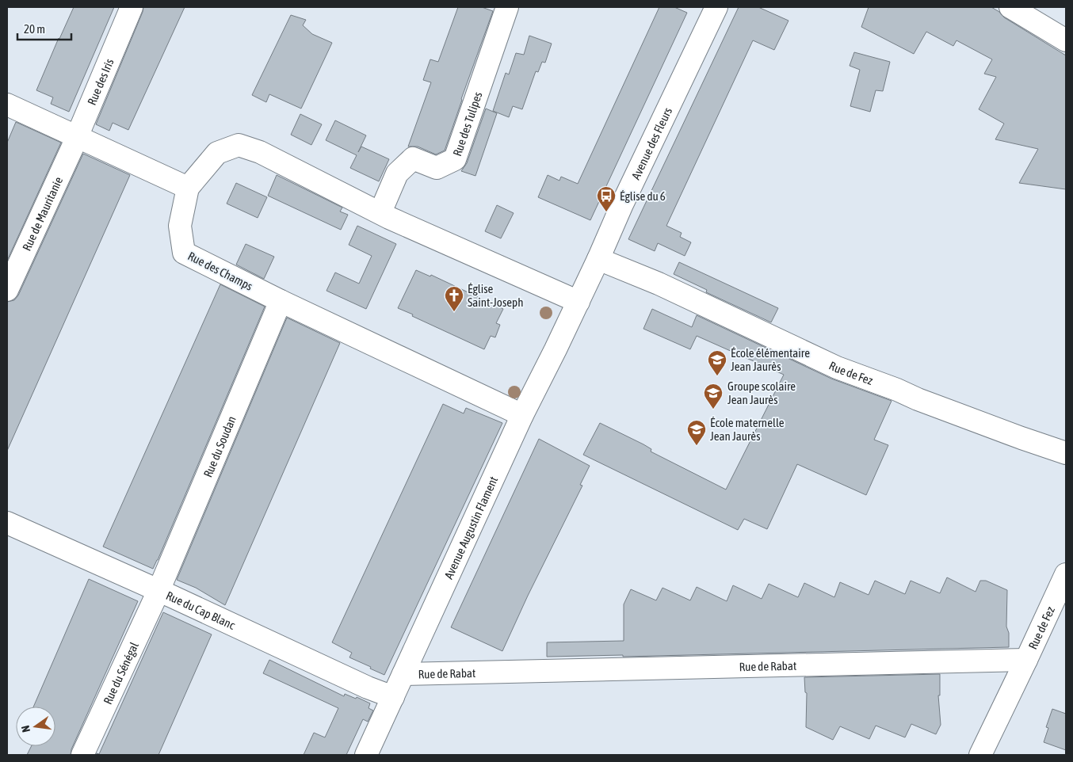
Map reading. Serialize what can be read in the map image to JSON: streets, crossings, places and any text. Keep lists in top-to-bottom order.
{
  "streets": {
    "street": [
      "Rue des Iris",
      "Rue des Tulipes",
      "Avenue des Fleurs",
      "Rue de Mauritanie",
      "Rue des Champs",
      "Rue de Fez",
      "Rue du Soudan",
      "Avenue Augustin Flament",
      "Rue du Cap Blanc",
      "Rue de Rabat",
      "Rue du Sénégal"
    ]
  },
  "crossings": [
    ["Rue des Iris", "Rue de Mauritanie"],
    ["Rue des Tulipes", "Rue des Champs"],
    ["Avenue des Fleurs", "Rue des Champs"],
    ["Avenue des Fleurs", "Rue de Fez"],
    ["Avenue des Fleurs", "Avenue Augustin Flament"],
    ["Rue des Champs", "Rue du Soudan"],
    ["Rue des Champs", "Avenue Augustin Flament"],
    ["Rue de Fez", "Rue de Rabat"],
    ["Rue du Soudan", "Rue du Cap Blanc"],
    ["Rue du Soudan", "Rue du Sénégal"],
    ["Avenue Augustin Flament", "Rue du Cap Blanc"],
    ["Avenue Augustin Flament", "Rue de Rabat"],
    ["Rue du Cap Blanc", "Rue du Sénégal"]
  ],
  "places": {
    "bus stop": ["Église du 6"],
    "church": ["Église Saint-Joseph"],
    "school or university": ["École élémentaire Jean Jaurès", "Groupe scolaire Jean Jaurès", "École maternelle Jean Jaurès"]
  },
  "scale_bar": "20 m",
  "north": "left"
}
